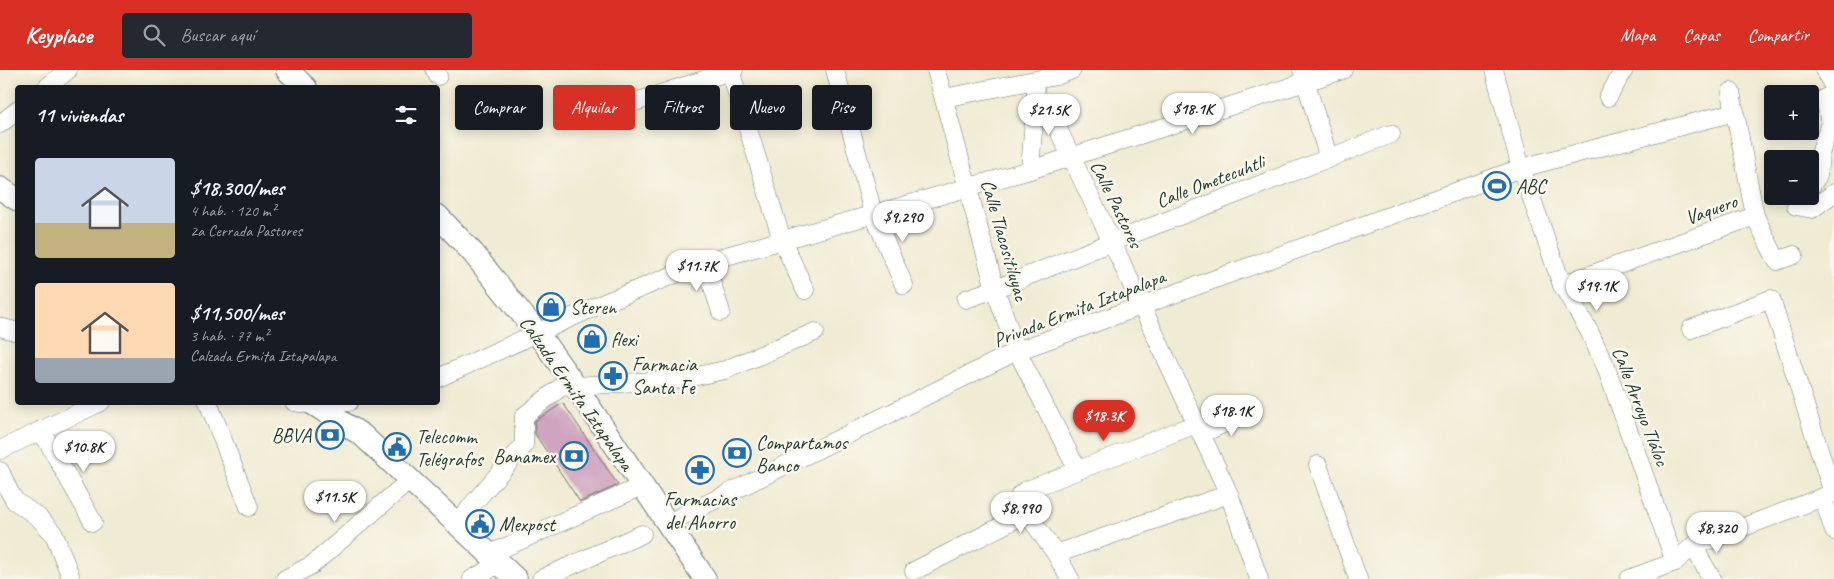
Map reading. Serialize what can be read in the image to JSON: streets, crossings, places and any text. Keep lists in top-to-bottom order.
{
  "streets": {
    "main road": ["Calzada Ermita Iztapalapa"],
    "street": [
      "Calle Ometecuhtli",
      "Calle Pastores",
      "Vaquero",
      "Calle Tlacositiluyac",
      "Privada Ermita Iztapalapa",
      "Calle Arroyo Tláloc"
    ]
  },
  "crossings": [
    ["Calle Ometecuhtli", "Calle Pastores"],
    ["Calle Ometecuhtli", "Calle Tlacositiluyac"],
    ["Calle Pastores", "Privada Ermita Iztapalapa"],
    ["Vaquero", "Privada Ermita Iztapalapa"],
    ["Vaquero", "Calle Arroyo Tláloc"],
    ["Calle Tlacositiluyac", "Privada Ermita Iztapalapa"],
    ["Privada Ermita Iztapalapa", "Calzada Ermita Iztapalapa"],
    ["Privada Ermita Iztapalapa", "Calle Arroyo Tláloc"]
  ],
  "places": {
    "sports": ["ABC"],
    "shop": ["Steren", "flexi"],
    "pharmacy": ["Farmacia Santa Fe", "Farmacias del Ahorro"],
    "bank": ["BBVA", "Compartamos Banco", "Banamex"],
    "public building": ["Telecomm Telégrafos", "Mexpost"]
  },
  "page": {
    "header": "Keyplace",
    "search": "Buscar aquí",
    "nav": ["Mapa", "Capas", "Compartir"],
    "map_buttons": ["+", "−"],
    "chip": [
      "Comprar",
      "Alquilar",
      "Filtros",
      "Nuevo",
      "Piso"
    ],
    "heading": "11 viviendas",
    "price": [
      "$18.1K",
      "$21.5K",
      "$9,290",
      "$11.7K",
      "$19.1K",
      "$18.1K",
      "$18.3K",
      "$10.8K",
      "$11.5K",
      "$8,990",
      "$8,320"
    ],
    "list": [
      {
        "name": "$18,300/mes",
        "note": "4 hab. · 120 m² · 2a Cerrada Pastores"
      },
      {
        "name": "$11,500/mes",
        "note": "3 hab. · 77 m² · Calzada Ermita Iztapalapa"
      }
    ]
  }
}
